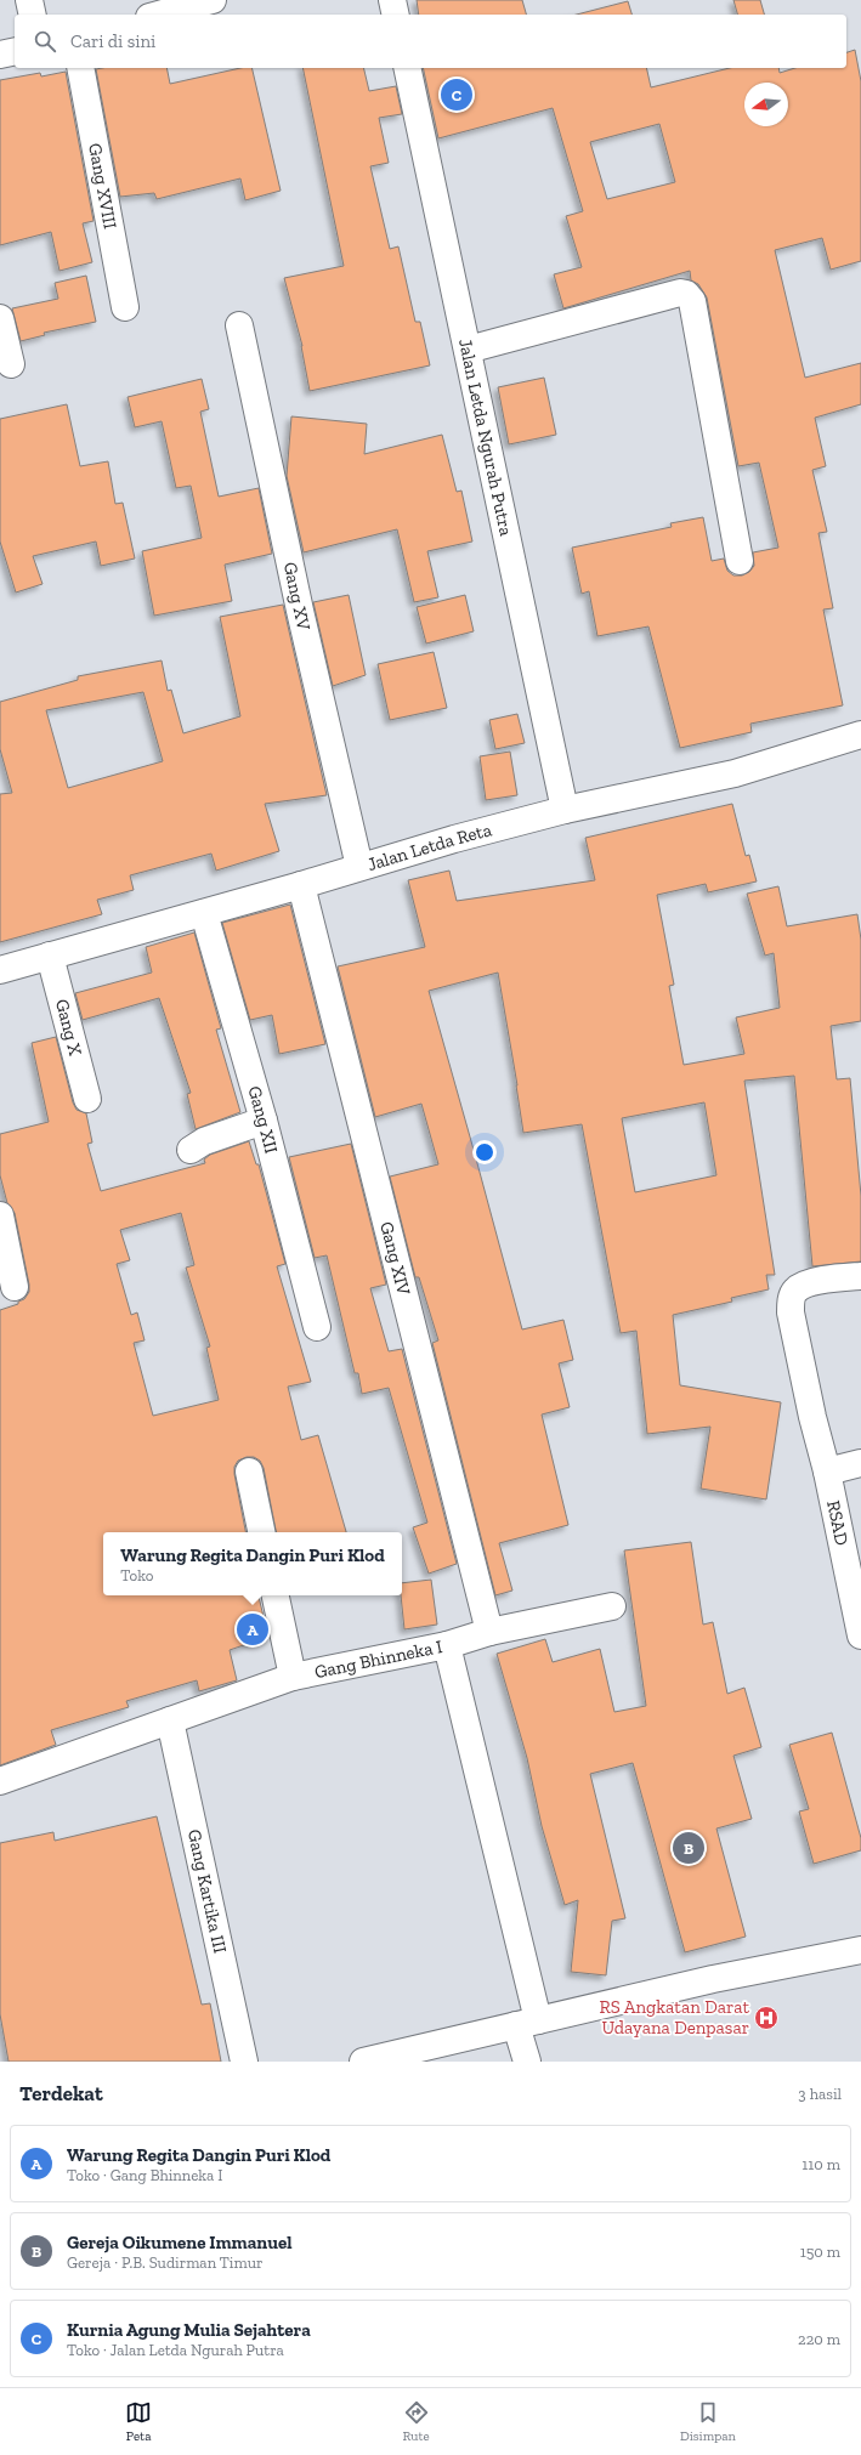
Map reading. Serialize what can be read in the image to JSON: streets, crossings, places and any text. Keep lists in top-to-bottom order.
{
  "streets": {
    "street": [
      "Gang XVIII",
      "Jalan Letda Ngurah Putra",
      "Gang XV",
      "Jalan Letda Reta",
      "Gang X",
      "Gang XII",
      "Gang XIV",
      "RSAD",
      "Gang Bhinneka I",
      "Gang Kartika III"
    ]
  },
  "crossings": [
    ["Jalan Letda Ngurah Putra", "Jalan Letda Reta"],
    ["Gang XV", "Jalan Letda Reta"],
    ["Jalan Letda Reta", "Gang X"],
    ["Jalan Letda Reta", "Gang XII"],
    ["Jalan Letda Reta", "Gang XIV"],
    ["Gang Bhinneka I", "Gang Kartika III"]
  ],
  "places": {
    "hospital": ["RS Angkatan Darat Udayana Denpasar"]
  },
  "north": "left",
  "page": {
    "search": "Cari di sini",
    "pins": ["C", "A", "B"],
    "popup": ["Warung Regita Dangin Puri Klod", "Toko"],
    "heading": ["Terdekat", "3 hasil"],
    "list": [
      {
        "mark": "A",
        "name": "Warung Regita Dangin Puri Klod",
        "note": "Toko · Gang Bhinneka I",
        "value": "110 m"
      },
      {
        "mark": "B",
        "name": "Gereja Oikumene Immanuel",
        "note": "Gereja · P.B. Sudirman Timur",
        "value": "150 m"
      },
      {
        "mark": "C",
        "name": "Kurnia Agung Mulia Sejahtera",
        "note": "Toko · Jalan Letda Ngurah Putra",
        "value": "220 m"
      }
    ],
    "nav": ["Peta", "Rute", "Disimpan"]
  }
}
